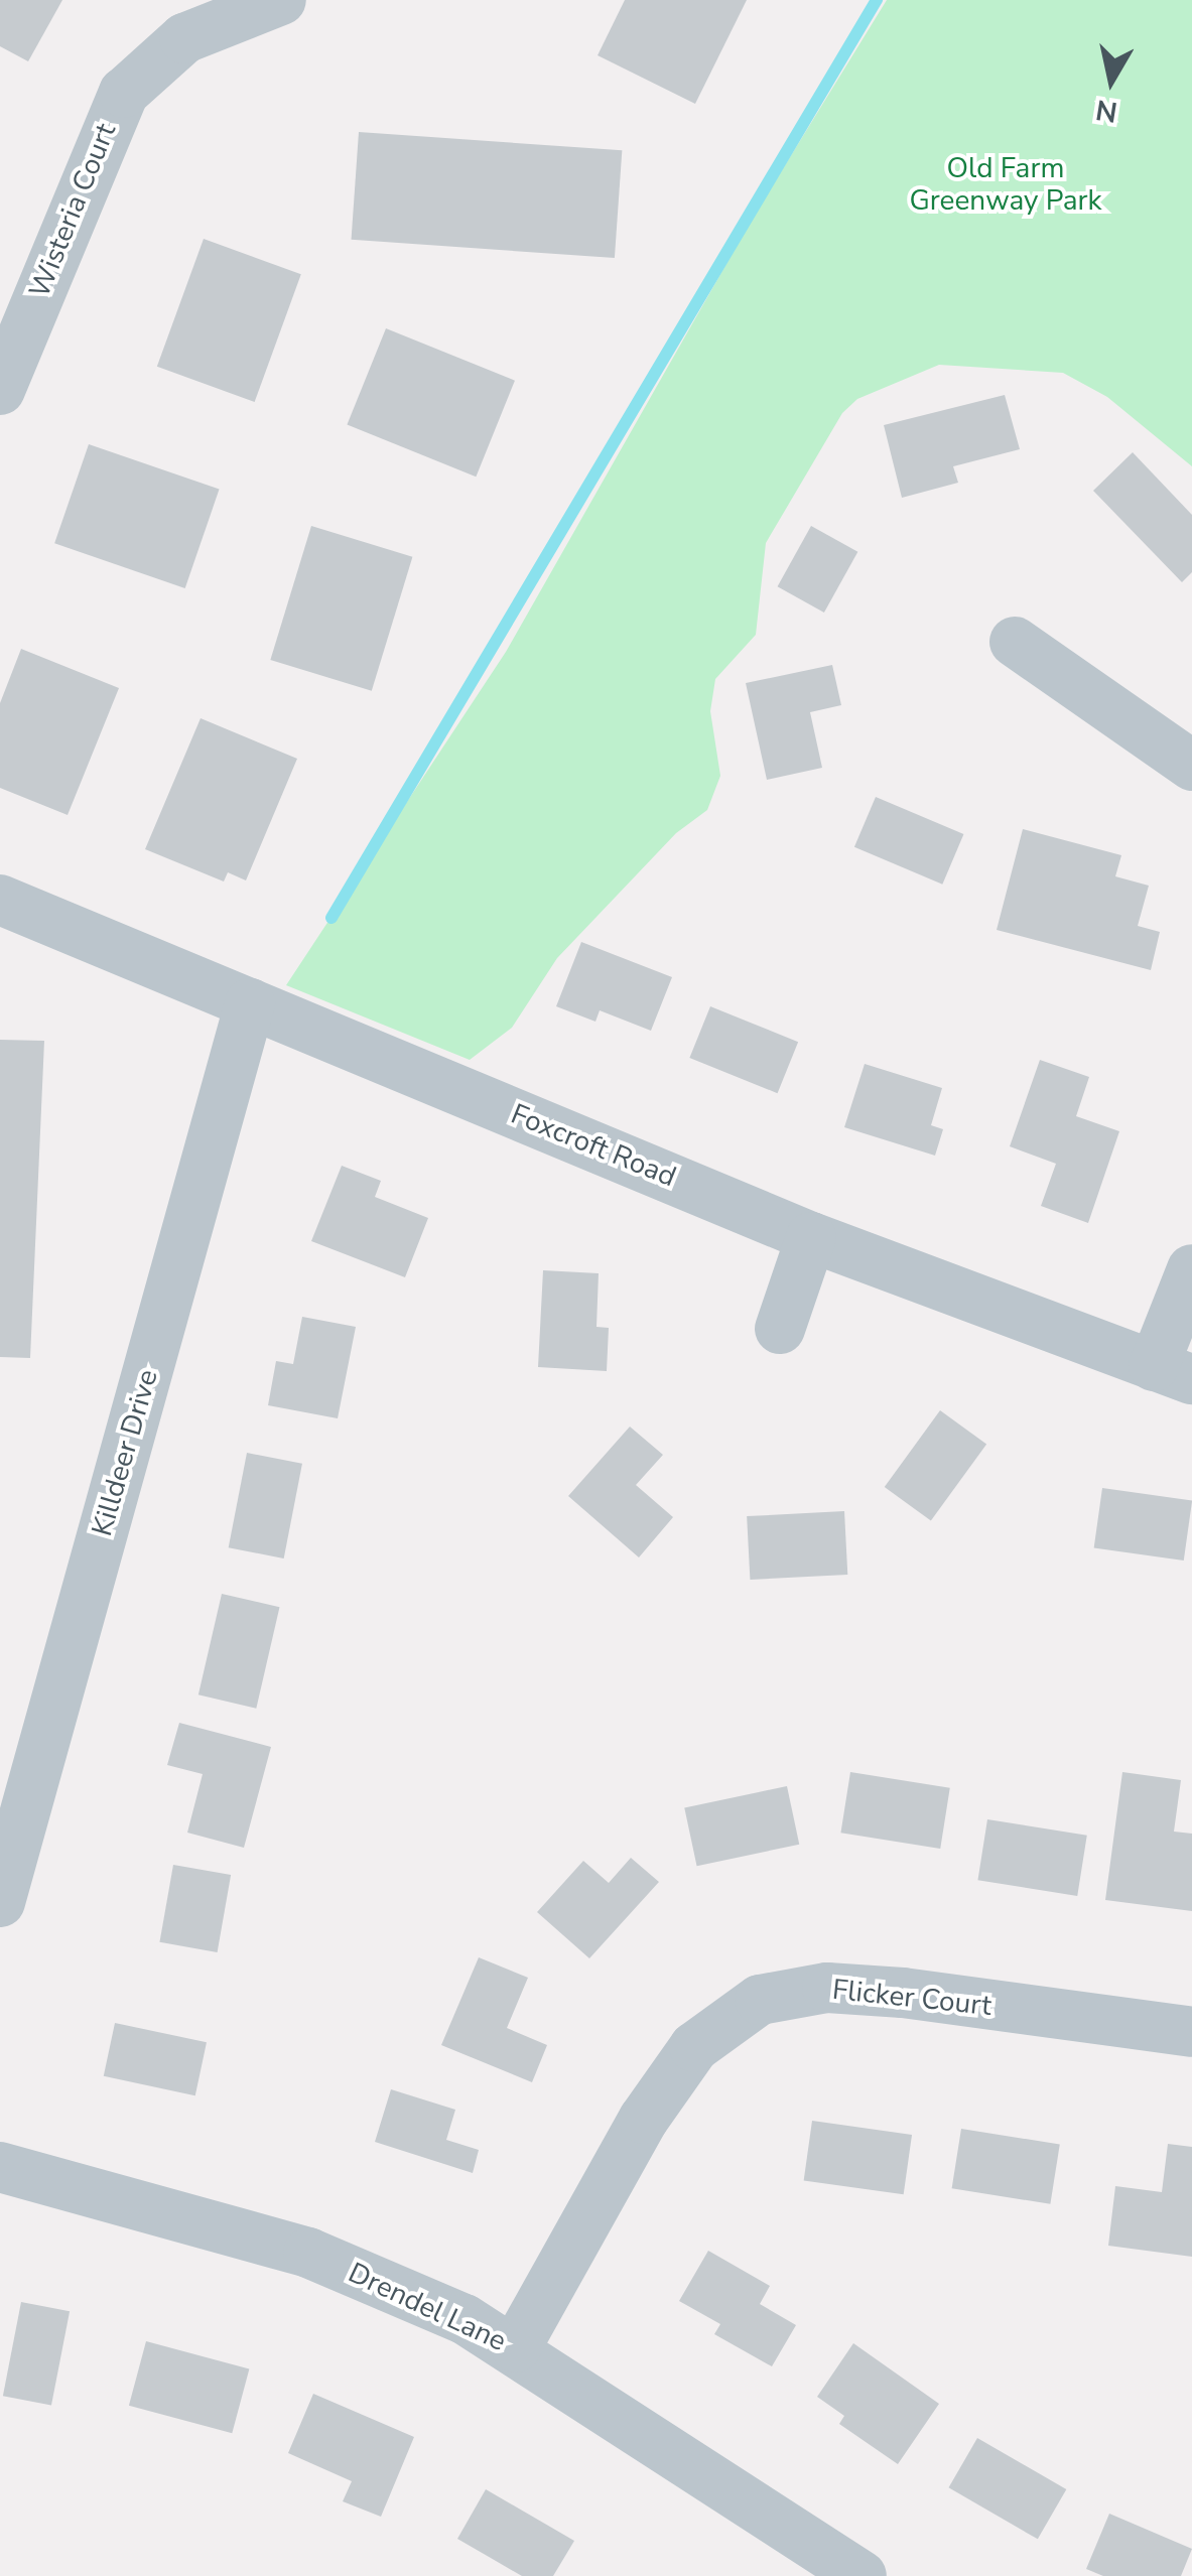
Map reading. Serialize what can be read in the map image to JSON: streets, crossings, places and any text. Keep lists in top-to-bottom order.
{
  "streets": {
    "street": [
      "Wisteria Court",
      "Foxcroft Road",
      "Killdeer Drive",
      "Flicker Court",
      "Drendel Lane"
    ]
  },
  "crossings": [
    ["Foxcroft Road", "Killdeer Drive"],
    ["Flicker Court", "Drendel Lane"]
  ],
  "parks": ["Old Farm Greenway Park"],
  "north": "bottom"
}
